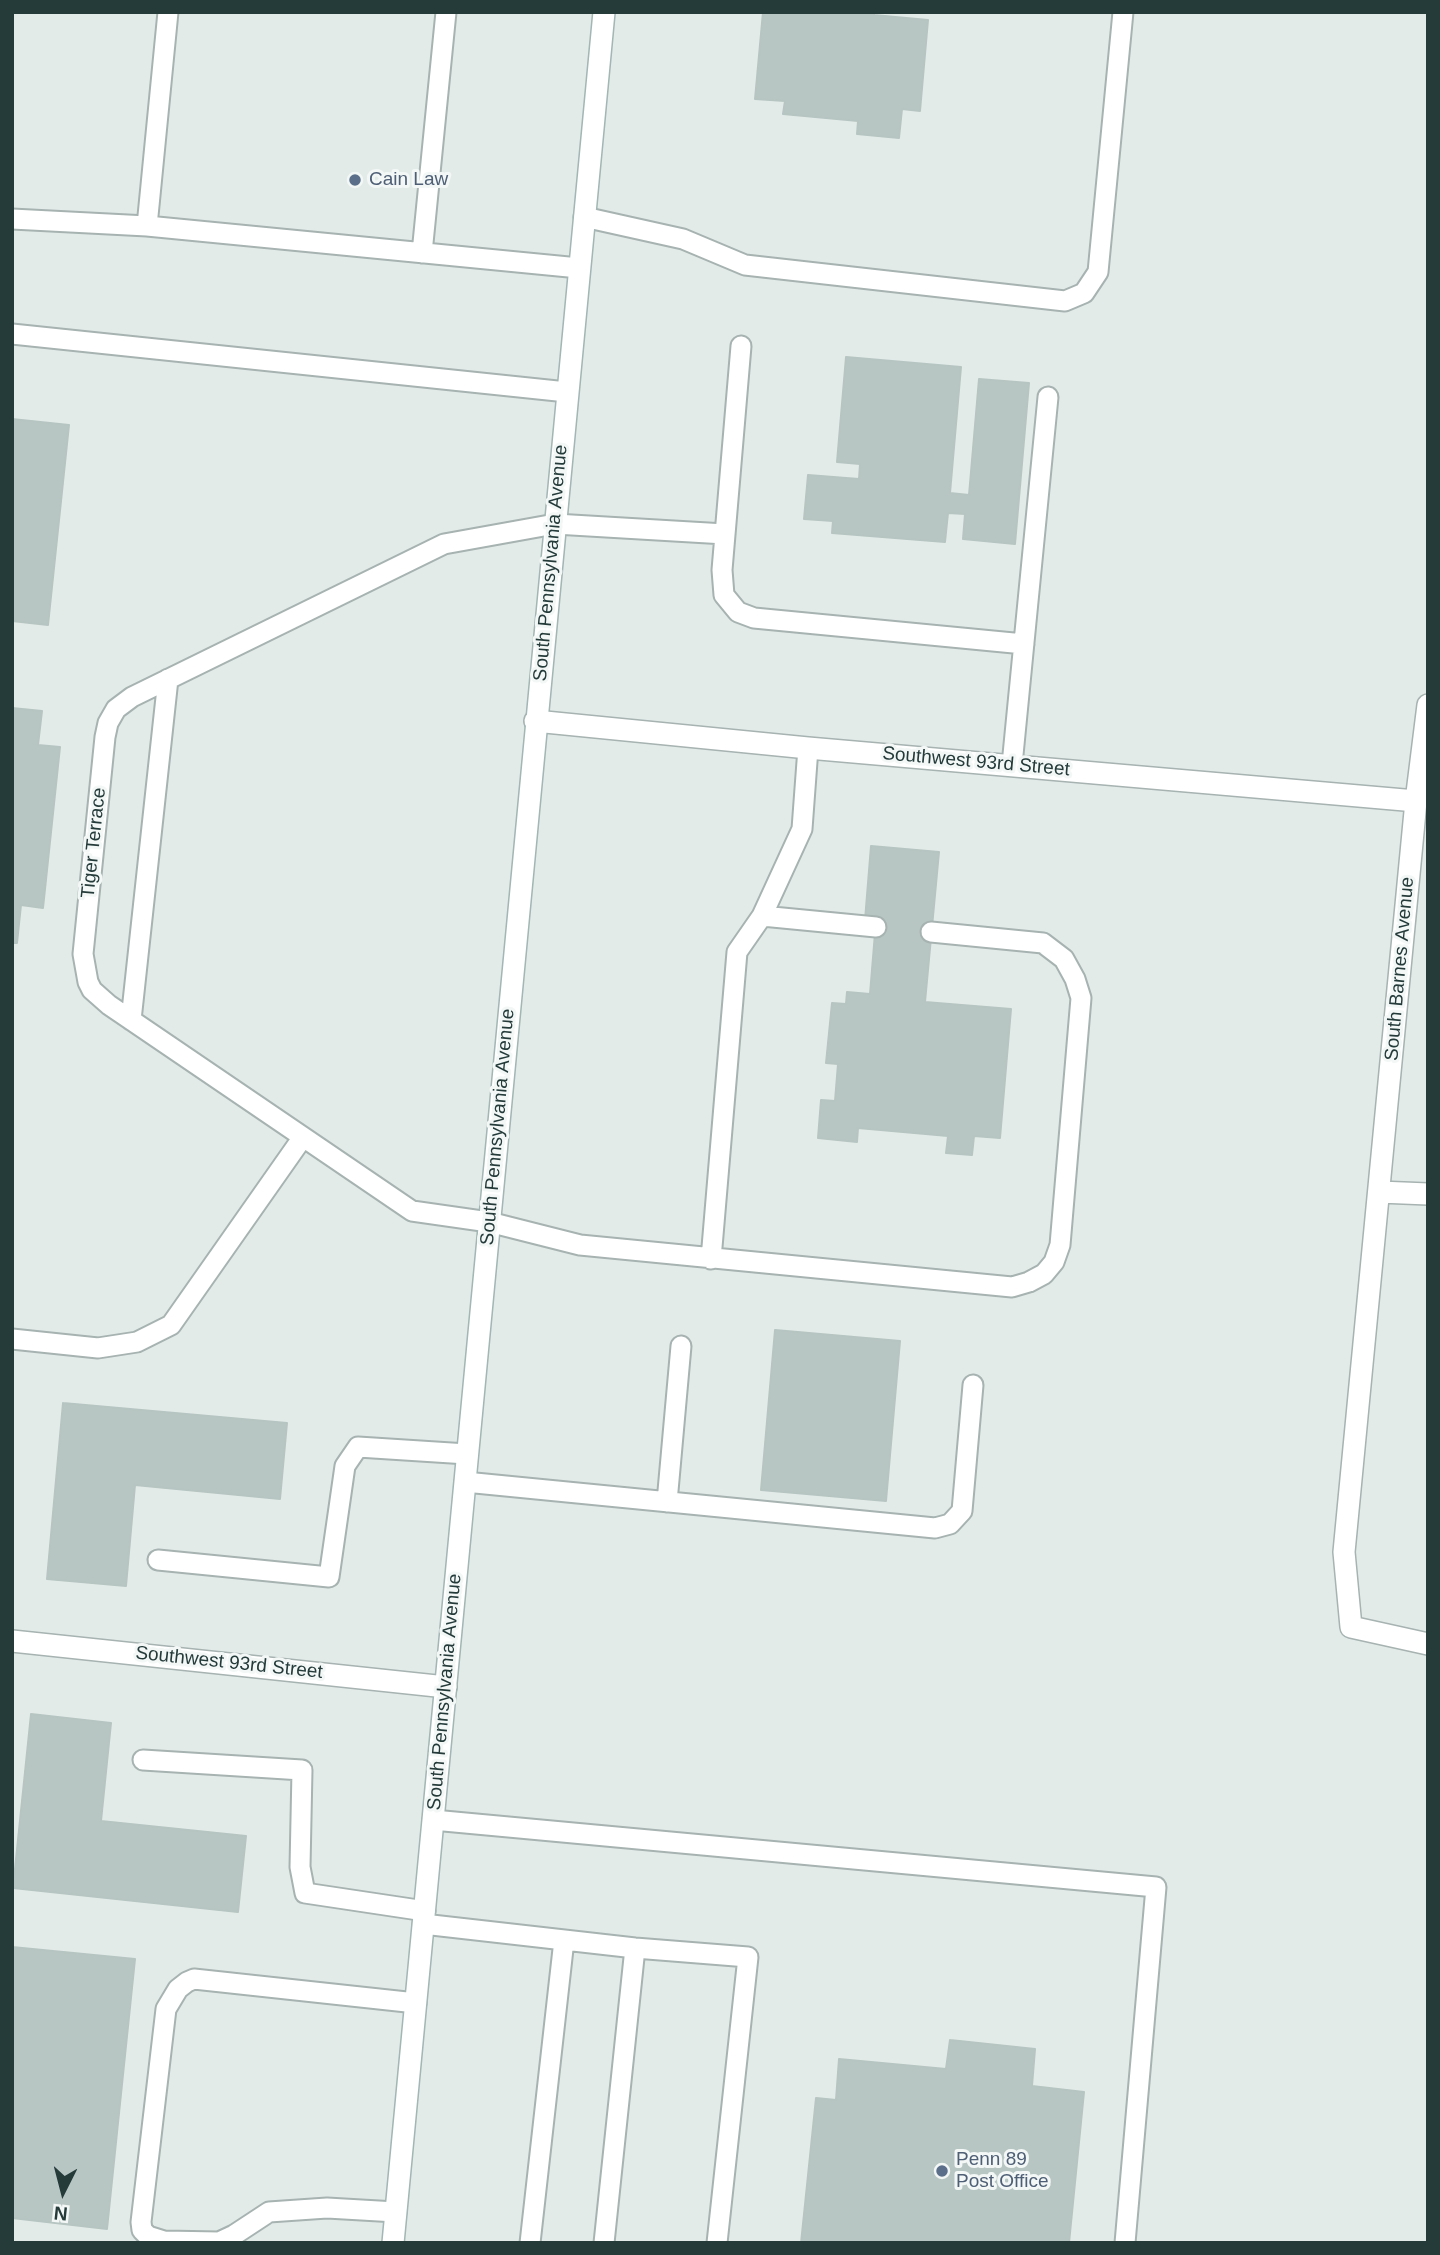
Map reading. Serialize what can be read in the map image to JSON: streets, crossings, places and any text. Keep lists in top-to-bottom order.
{
  "streets": {
    "street": ["South Pennsylvania Avenue", "Southwest 93rd Street", "South Barnes Avenue"],
    "lane": ["Tiger Terrace"]
  },
  "crossings": [
    ["South Pennsylvania Avenue", "Southwest 93rd Street"],
    ["South Pennsylvania Avenue", "Tiger Terrace"],
    ["Southwest 93rd Street", "South Barnes Avenue"]
  ],
  "places": ["Cain Law", "Penn 89 Post Office"],
  "north": "bottom"
}
